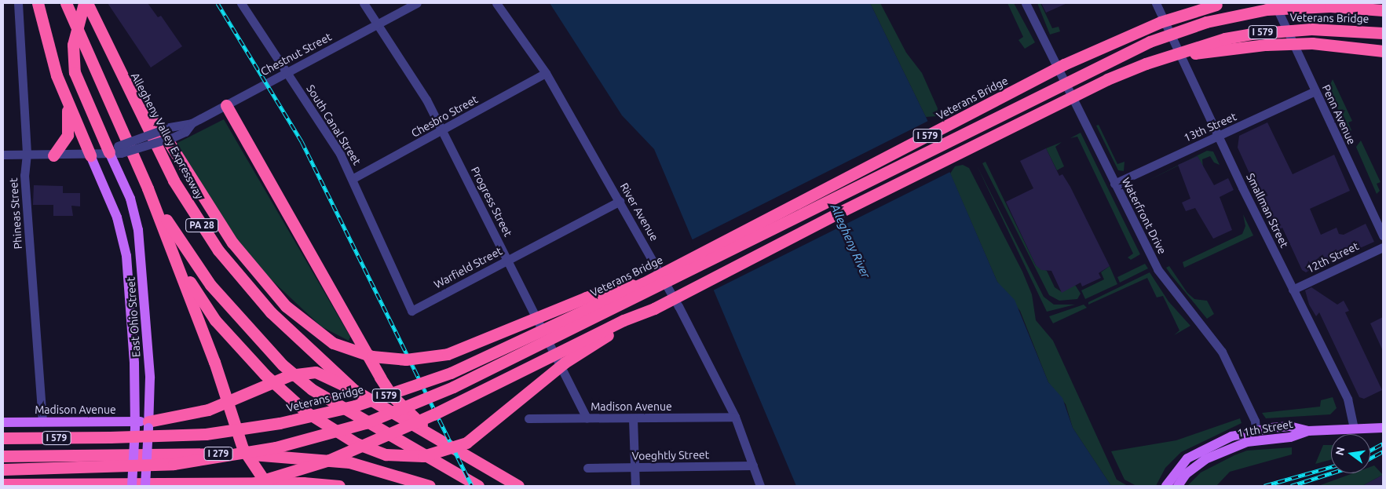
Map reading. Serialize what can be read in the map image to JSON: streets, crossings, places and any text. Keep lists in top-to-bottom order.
{
  "streets": {
    "highway": [
      "Veterans Bridge",
      "I 579",
      "Allegheny Valley Expressway",
      "PA 28",
      "I 279"
    ],
    "main road": ["East Ohio Street", "Madison Avenue", "11th Street"],
    "street": [
      "Chestnut Street",
      "Penn Avenue",
      "Chesbro Street",
      "South Canal Street",
      "13th Street",
      "Progress Street",
      "Smallman Street",
      "River Avenue",
      "Phineas Street",
      "Waterfront Drive",
      "12th Street",
      "Warfield Street",
      "Voeghtly Street"
    ]
  },
  "crossings": [
    ["Chestnut Street", "South Canal Street"],
    ["Chestnut Street", "Progress Street"],
    ["Chestnut Street", "Phineas Street"],
    ["Chestnut Street", "East Ohio Street"],
    ["Penn Avenue", "13th Street"],
    ["Chesbro Street", "South Canal Street"],
    ["Chesbro Street", "Progress Street"],
    ["Chesbro Street", "River Avenue"],
    ["South Canal Street", "Warfield Street"],
    ["13th Street", "Smallman Street"],
    ["13th Street", "Waterfront Drive"],
    ["Allegheny Valley Expressway", "PA 28"],
    ["Progress Street", "Warfield Street"],
    ["Progress Street", "Madison Avenue"],
    ["Smallman Street", "12th Street"],
    ["Smallman Street", "11th Street"],
    ["River Avenue", "Warfield Street"],
    ["River Avenue", "Madison Avenue"],
    ["River Avenue", "Voeghtly Street"],
    ["Phineas Street", "Madison Avenue"],
    ["Waterfront Drive", "11th Street"],
    ["East Ohio Street", "Madison Avenue"]
  ],
  "water": ["Allegheny River"],
  "north": "left"
}
